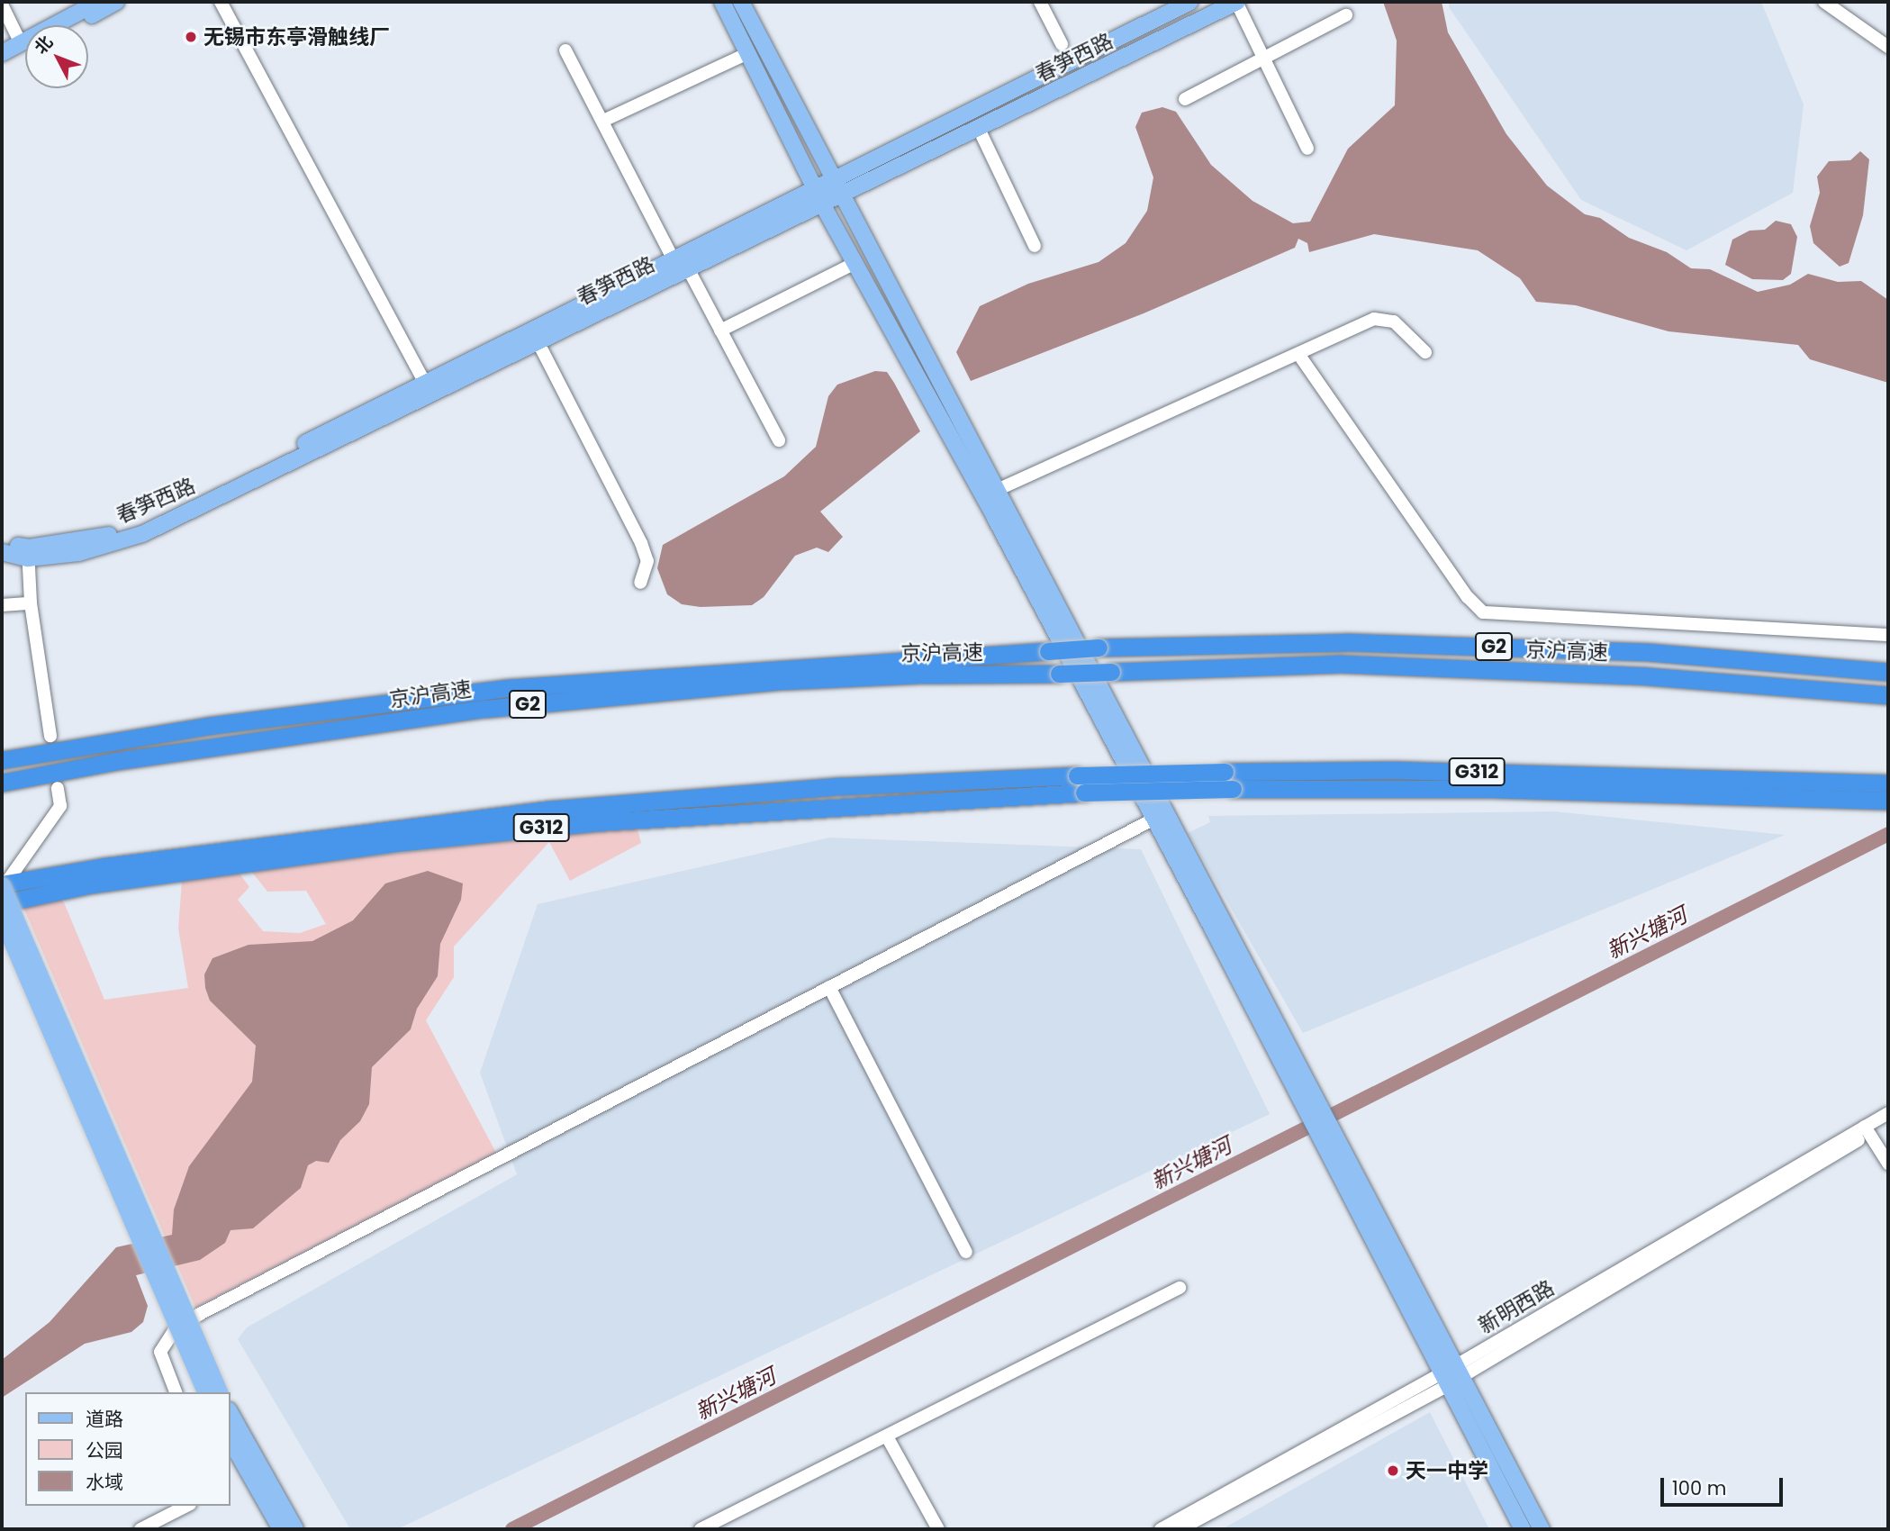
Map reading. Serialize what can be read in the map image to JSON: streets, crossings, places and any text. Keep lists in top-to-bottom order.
{
  "streets": {
    "highway": ["G2", "京沪高速", "G312"],
    "main road": ["春笋西路"],
    "street": ["新明西路"]
  },
  "water": ["新兴塘河"],
  "places": ["无锡市东亭滑触线厂", "天一中学"],
  "legend": ["道路", "公园", "水域"],
  "scale_bar": "100 m",
  "north": "top left"
}
